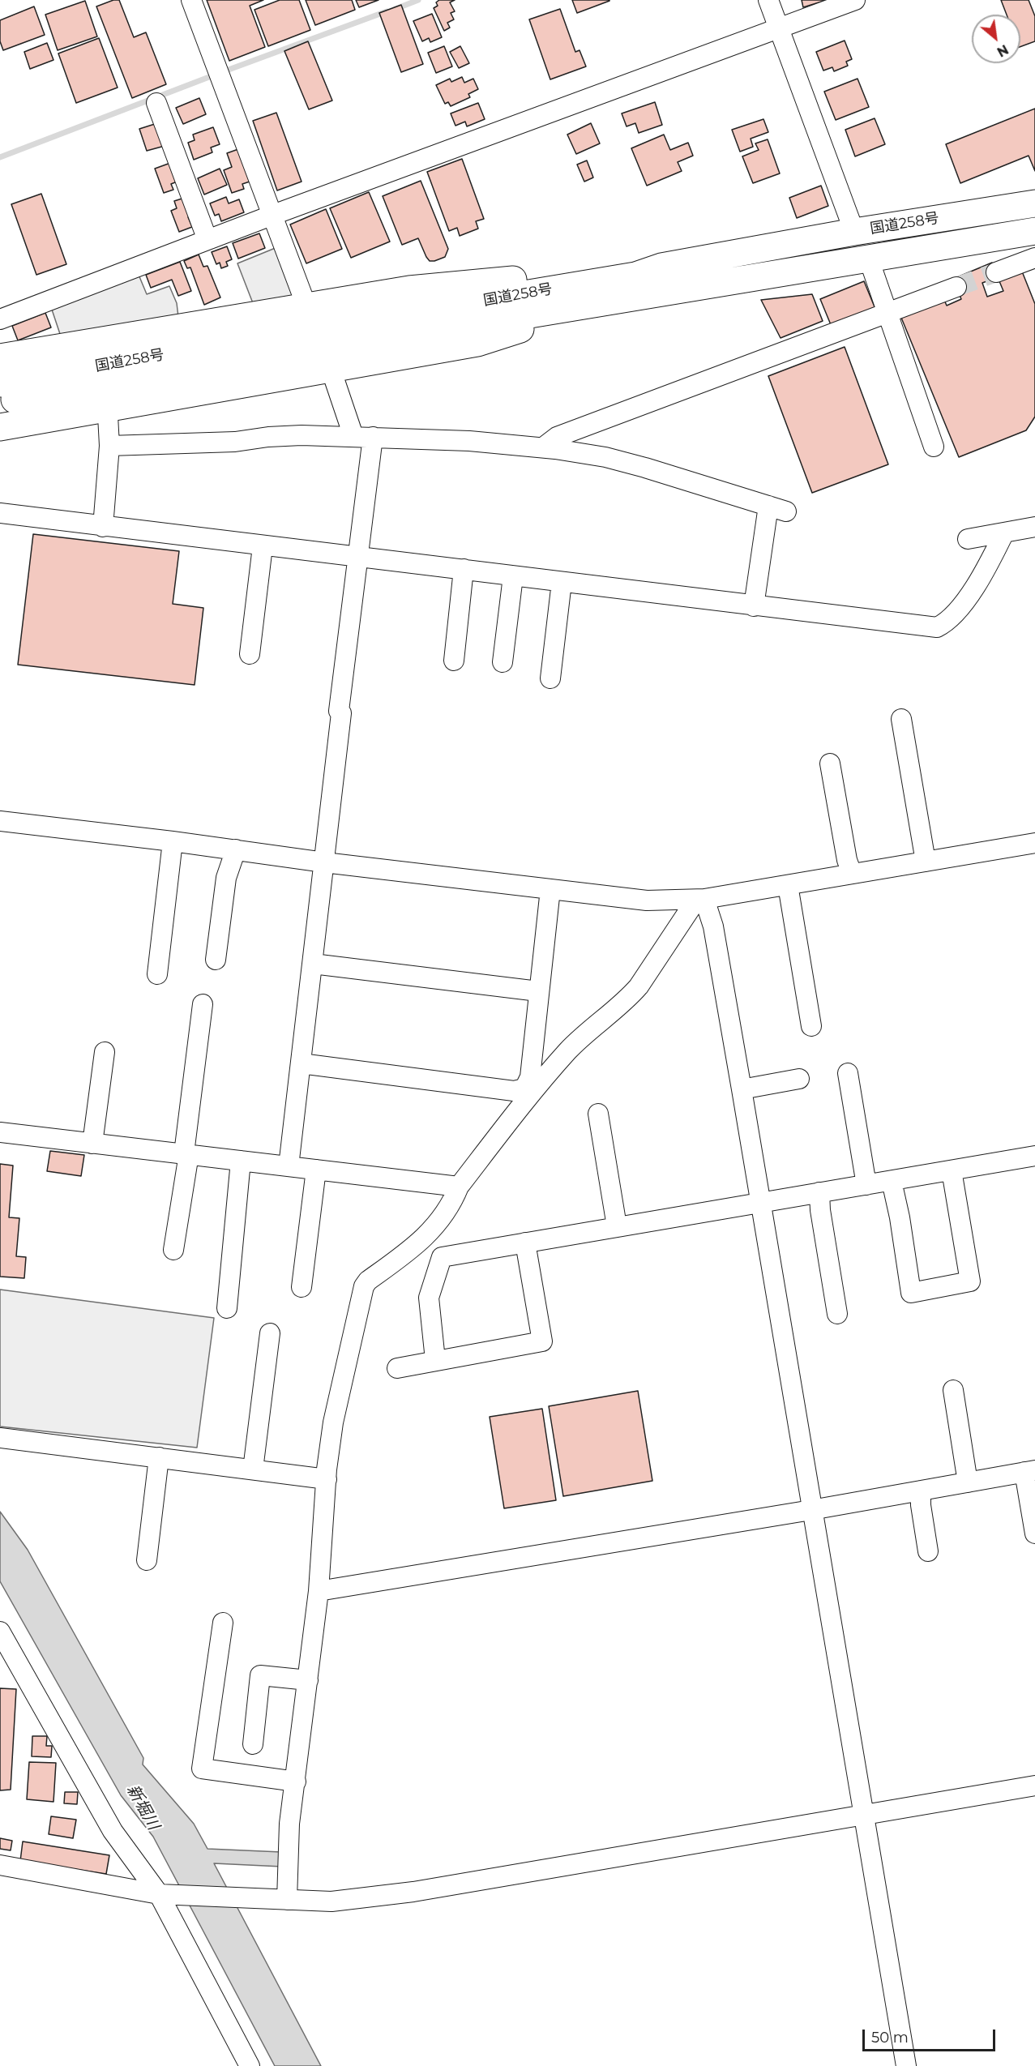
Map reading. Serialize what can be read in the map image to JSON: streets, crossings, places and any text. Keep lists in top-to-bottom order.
{
  "streets": {
    "highway": ["国道258号"]
  },
  "water": ["新堀川"],
  "scale_bar": "50 m",
  "north": "bottom right"
}
